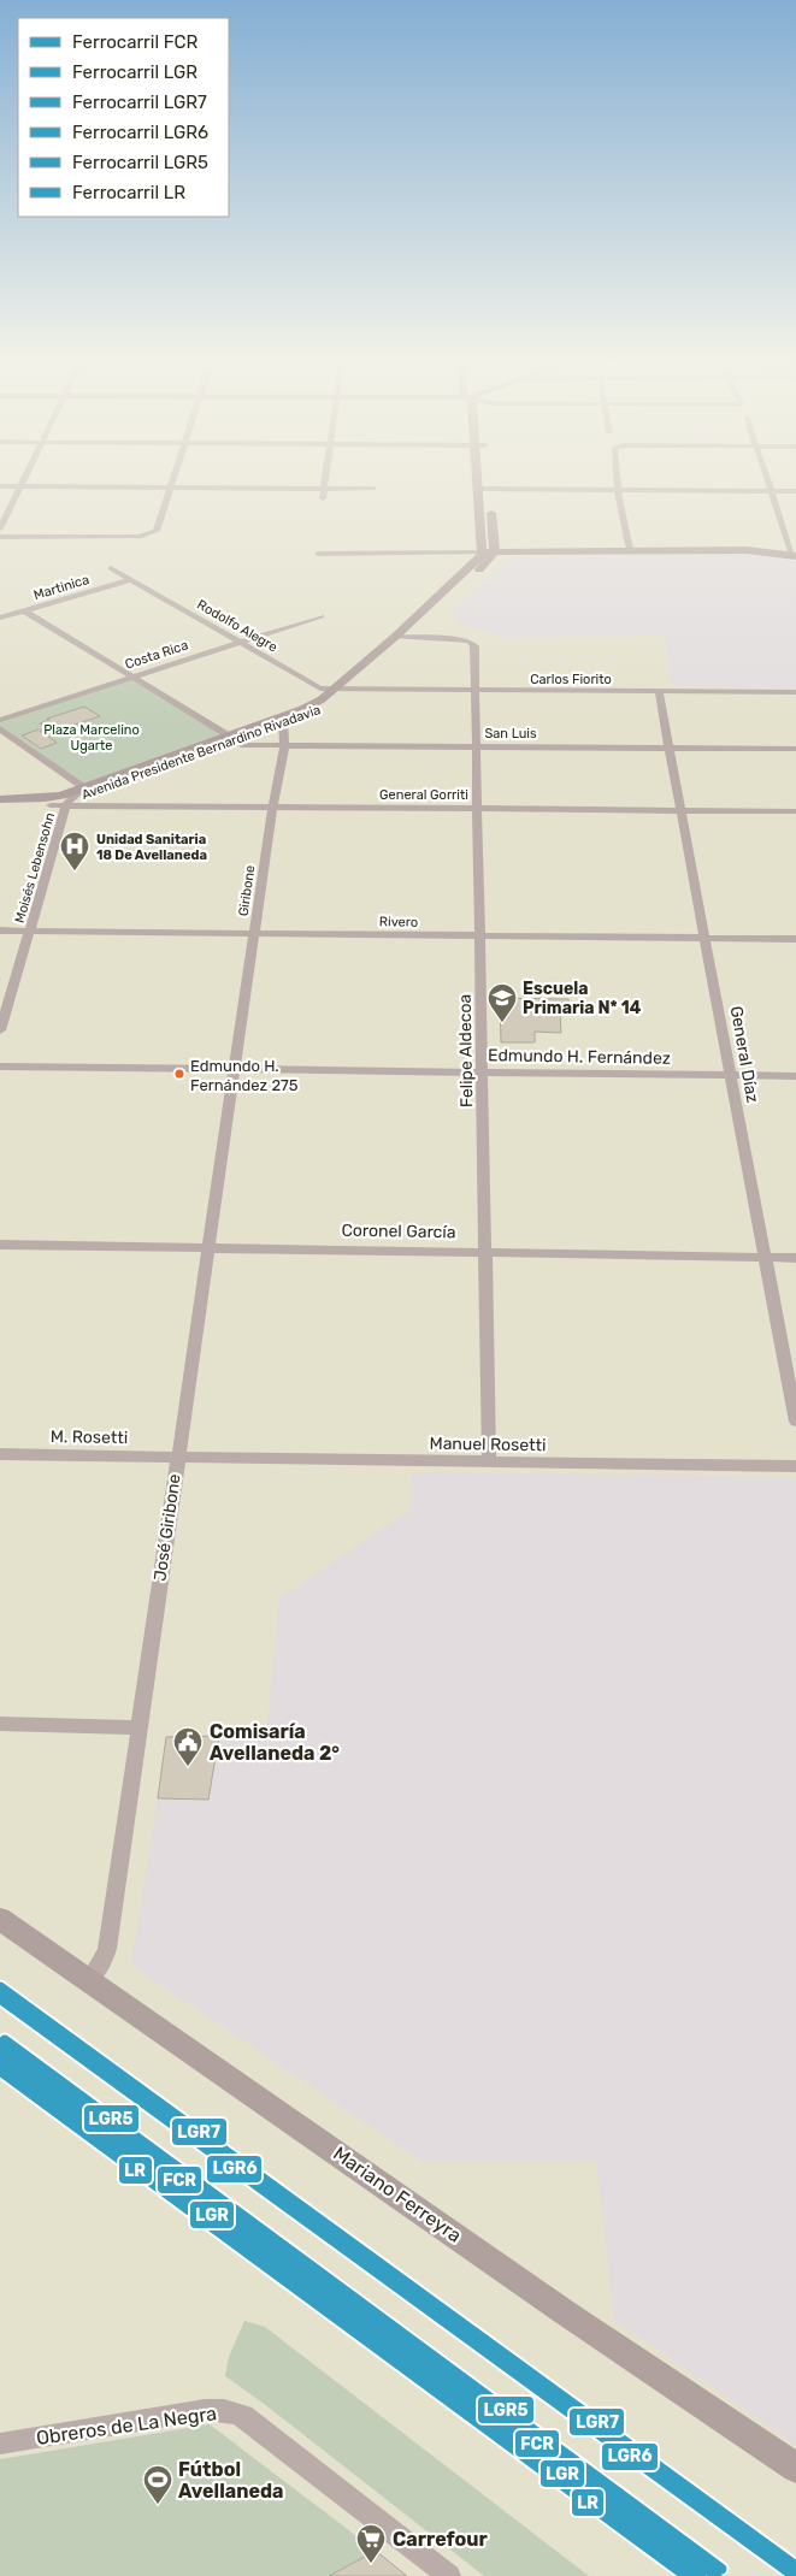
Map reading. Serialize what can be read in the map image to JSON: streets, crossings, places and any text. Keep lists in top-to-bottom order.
{
  "streets": {
    "main road": ["Avenida Presidente Bernardino Rivadavia", "Mariano Ferreyra"],
    "street": [
      "Martinica",
      "Rodolfo Alegre",
      "Costa Rica",
      "Carlos Fiorito",
      "San Luis",
      "General Gorriti",
      "Moisés Lebensohn",
      "Giribone",
      "Rivero",
      "Felipe Aldecoa",
      "General Díaz",
      "Edmundo H. Fernández",
      "Coronel García",
      "M. Rosetti",
      "Manuel Rosetti",
      "José Giribone",
      "Obreros de La Negra"
    ]
  },
  "crossings": [
    ["Martinica", "Rodolfo Alegre"],
    ["Rodolfo Alegre", "Costa Rica"],
    ["Rodolfo Alegre", "Carlos Fiorito"],
    ["Rodolfo Alegre", "Avenida Presidente Bernardino Rivadavia"],
    ["Carlos Fiorito", "Avenida Presidente Bernardino Rivadavia"],
    ["Carlos Fiorito", "Felipe Aldecoa"],
    ["Carlos Fiorito", "General Díaz"],
    ["San Luis", "Avenida Presidente Bernardino Rivadavia"],
    ["San Luis", "Giribone"],
    ["San Luis", "Felipe Aldecoa"],
    ["San Luis", "General Díaz"],
    ["Avenida Presidente Bernardino Rivadavia", "General Gorriti"],
    ["Avenida Presidente Bernardino Rivadavia", "Moisés Lebensohn"],
    ["Avenida Presidente Bernardino Rivadavia", "Giribone"],
    ["Avenida Presidente Bernardino Rivadavia", "Felipe Aldecoa"],
    ["General Gorriti", "Moisés Lebensohn"],
    ["General Gorriti", "Giribone"],
    ["General Gorriti", "Felipe Aldecoa"],
    ["General Gorriti", "General Díaz"],
    ["Moisés Lebensohn", "Rivero"],
    ["Giribone", "Rivero"],
    ["Giribone", "Edmundo H. Fernández"],
    ["Giribone", "José Giribone"],
    ["Rivero", "Felipe Aldecoa"],
    ["Rivero", "General Díaz"],
    ["Felipe Aldecoa", "Edmundo H. Fernández"],
    ["Felipe Aldecoa", "Coronel García"],
    ["Felipe Aldecoa", "Manuel Rosetti"],
    ["General Díaz", "Edmundo H. Fernández"],
    ["General Díaz", "Coronel García"],
    ["Edmundo H. Fernández", "José Giribone"],
    ["Coronel García", "José Giribone"],
    ["M. Rosetti", "Manuel Rosetti"],
    ["M. Rosetti", "José Giribone"],
    ["Manuel Rosetti", "José Giribone"],
    ["José Giribone", "Mariano Ferreyra"]
  ],
  "parks": ["Plaza Marcelino Ugarte"],
  "places": {
    "hospital": ["Unidad Sanitaria 18 De Avellaneda"],
    "school or university": ["Escuela Primaria N* 14"],
    "other": ["Edmundo H. Fernández 275"],
    "public building": ["Comisaría Avellaneda 2°"],
    "sports": ["Fútbol Avellaneda"],
    "supermarket": ["Carrefour"]
  },
  "lines": [
    "rail line LGR7",
    "rail line LGR6",
    "rail line LGR5",
    "rail line FCR",
    "rail line LGR",
    "rail line LR"
  ],
  "legend": [
    "Ferrocarril FCR",
    "Ferrocarril LGR",
    "Ferrocarril LGR7",
    "Ferrocarril LGR6",
    "Ferrocarril LGR5",
    "Ferrocarril LR"
  ]
}
